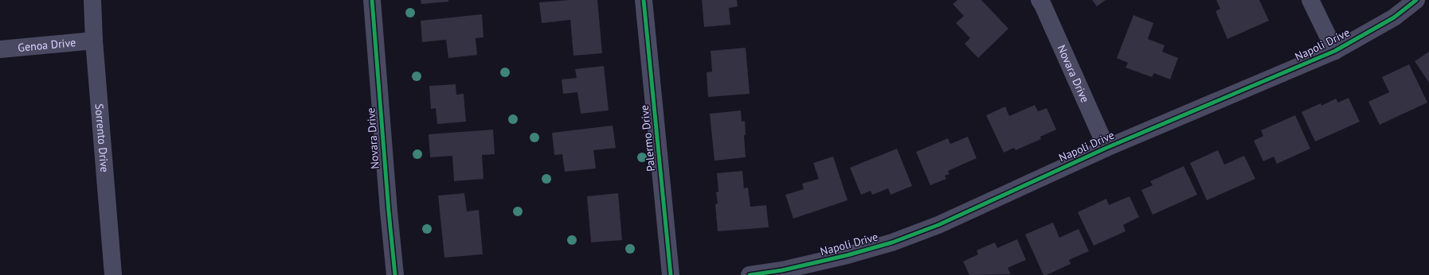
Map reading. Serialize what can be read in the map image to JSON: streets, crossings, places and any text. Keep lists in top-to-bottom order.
{
  "streets": {
    "street": [
      "Genoa Drive",
      "Napoli Drive",
      "Novara Drive",
      "Sorrento Drive",
      "Palermo Drive"
    ]
  },
  "crossings": [
    ["Genoa Drive", "Sorrento Drive"],
    ["Napoli Drive", "Novara Drive"]
  ]
}
